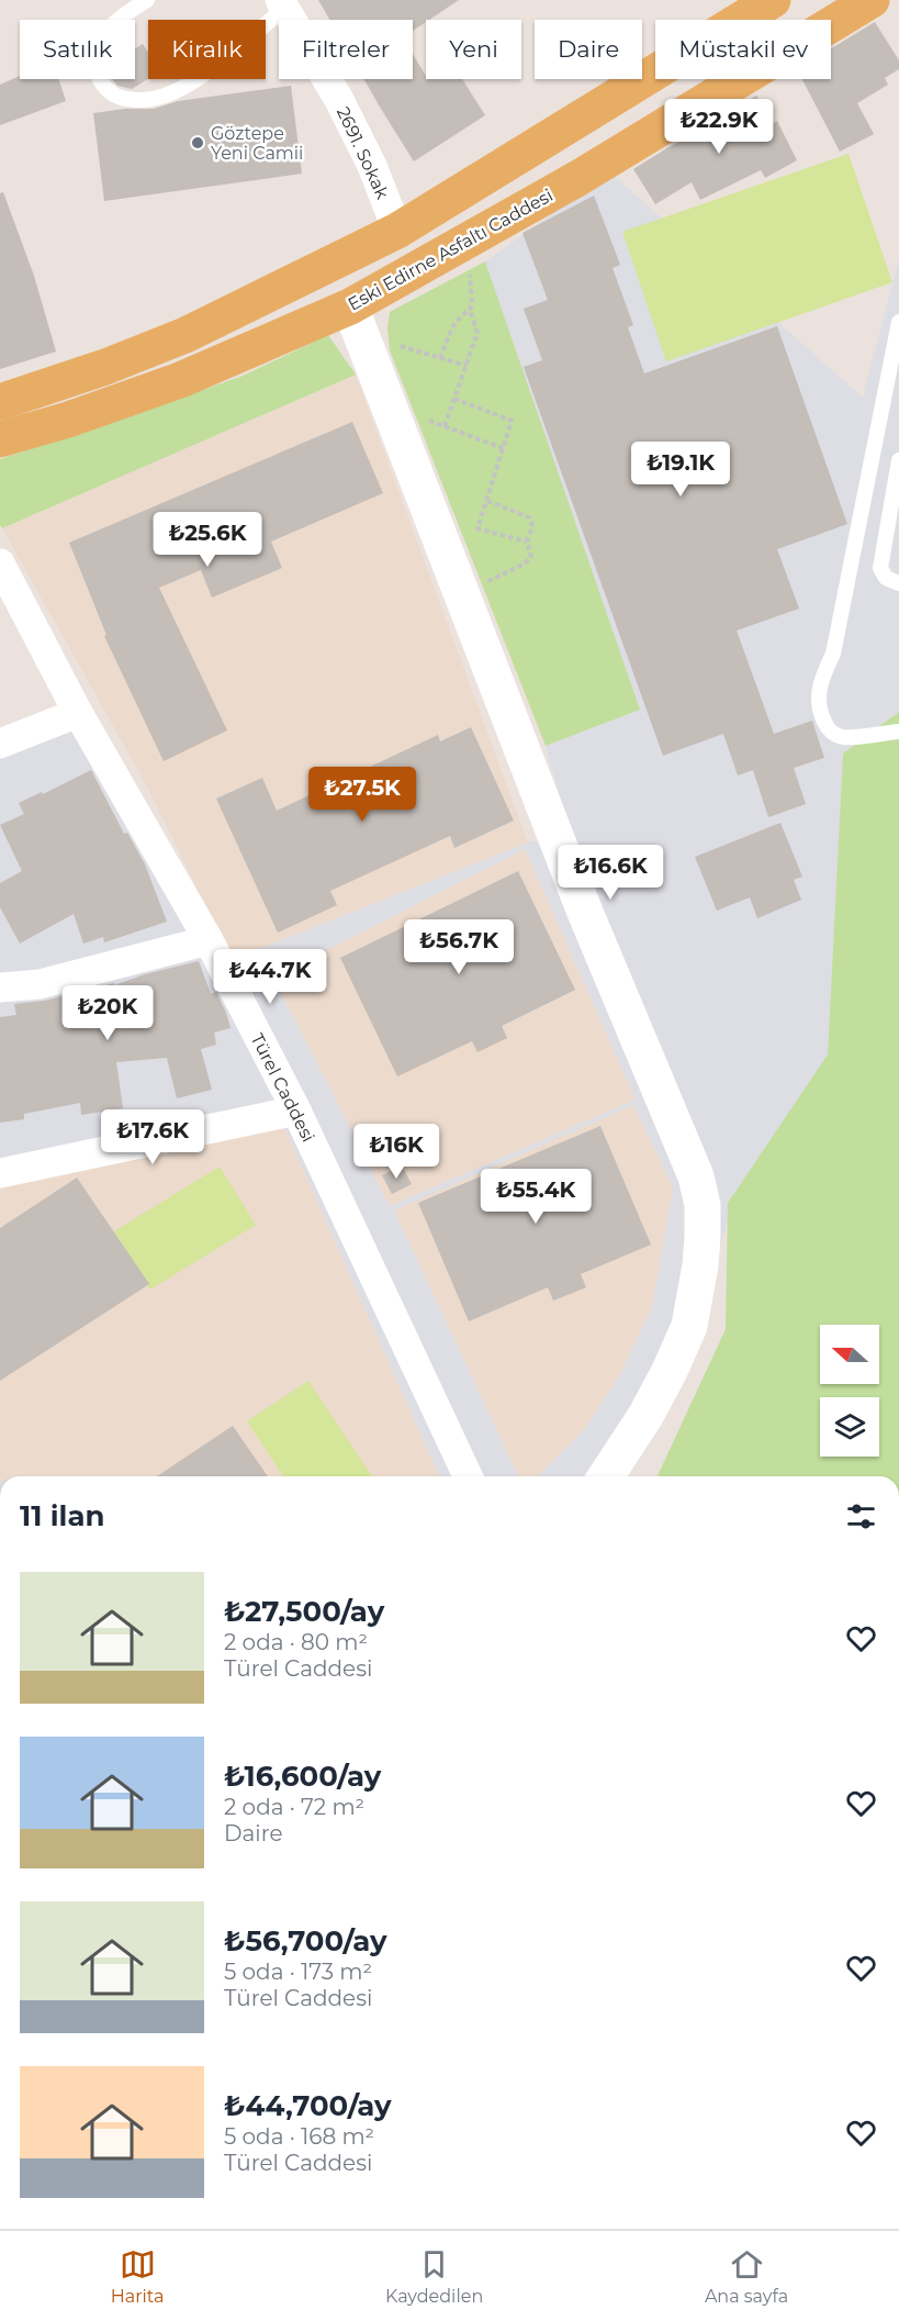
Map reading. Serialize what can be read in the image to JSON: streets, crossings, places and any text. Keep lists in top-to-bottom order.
{
  "streets": {
    "main road": ["Eski Edirne Asfaltı Caddesi"],
    "street": ["2691. Sokak", "Türel Caddesi"]
  },
  "places": ["Göztepe Yeni Camii"],
  "north": "left",
  "page": {
    "chip": [
      "Satılık",
      "Kiralık",
      "Filtreler",
      "Yeni",
      "Daire",
      "Müstakil ev"
    ],
    "price": [
      "₺22.9K",
      "₺19.1K",
      "₺25.6K",
      "₺27.5K",
      "₺16.6K",
      "₺56.7K",
      "₺44.7K",
      "₺20K",
      "₺17.6K",
      "₺16K",
      "₺55.4K"
    ],
    "heading": "11 ilan",
    "list": [
      {
        "name": "₺27,500/ay",
        "note": "2 oda · 80 m² · Türel Caddesi"
      },
      {
        "name": "₺16,600/ay",
        "note": "2 oda · 72 m² · Daire"
      },
      {
        "name": "₺56,700/ay",
        "note": "5 oda · 173 m² · Türel Caddesi"
      },
      {
        "name": "₺44,700/ay",
        "note": "5 oda · 168 m² · Türel Caddesi"
      }
    ],
    "tabs": ["Harita", "Kaydedilen", "Ana sayfa"]
  }
}
